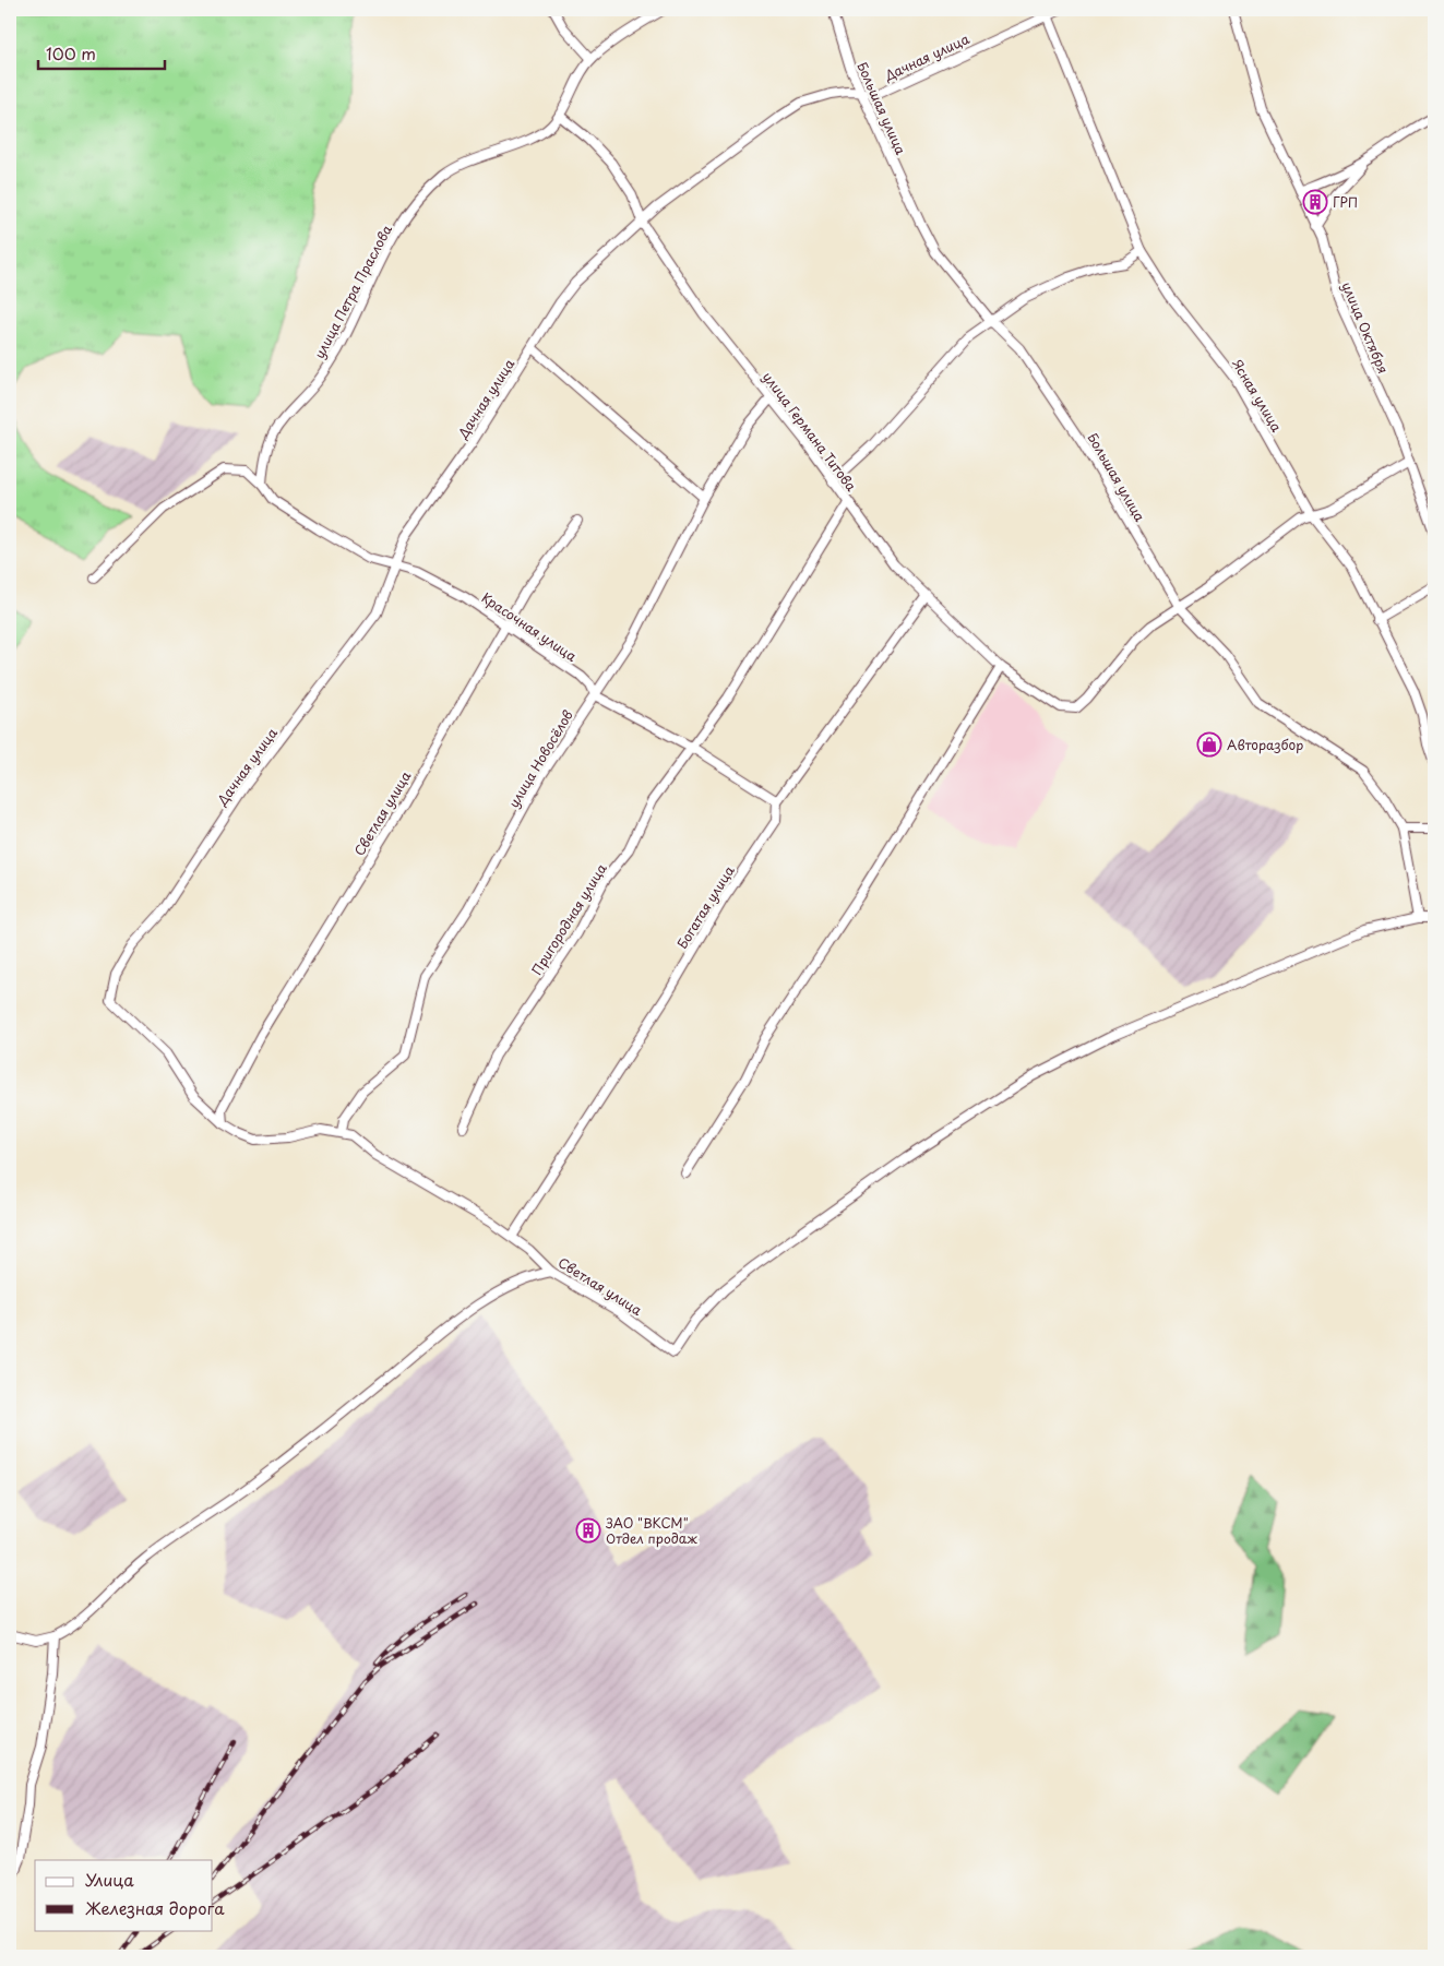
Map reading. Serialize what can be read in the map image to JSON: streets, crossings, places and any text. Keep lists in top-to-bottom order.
{
  "streets": {
    "street": [
      "Дачная улица",
      "Большая улица",
      "улица Петра Праслова",
      "улица Октября",
      "Ясная улица",
      "улица Германа Титова",
      "Красочная улица",
      "улица Новосёлов",
      "Светлая улица",
      "Богатая улица",
      "Пригородная улица"
    ]
  },
  "crossings": [
    ["Дачная улица", "Большая улица"],
    ["Дачная улица", "Ясная улица"],
    ["Дачная улица", "улица Германа Титова"],
    ["Дачная улица", "Красочная улица"],
    ["Дачная улица", "Светлая улица"],
    ["Большая улица", "улица Германа Титова"],
    ["Большая улица", "Светлая улица"],
    ["улица Петра Праслова", "улица Германа Титова"],
    ["улица Петра Праслова", "Красочная улица"],
    ["улица Германа Титова", "улица Новосёлов"],
    ["улица Германа Титова", "Богатая улица"],
    ["улица Германа Титова", "Пригородная улица"],
    ["Красочная улица", "улица Новосёлов"],
    ["Красочная улица", "Светлая улица"],
    ["Красочная улица", "Богатая улица"],
    ["Красочная улица", "Пригородная улица"],
    ["улица Новосёлов", "Светлая улица"],
    ["Светлая улица", "Богатая улица"]
  ],
  "places": {
    "building": ["ГРП", "ЗАО \"ВКСМ\" Отдел продаж"],
    "shop": ["Авторазбор"]
  },
  "legend": ["Улица", "Железная дорога"],
  "scale_bar": "100 m"
}
